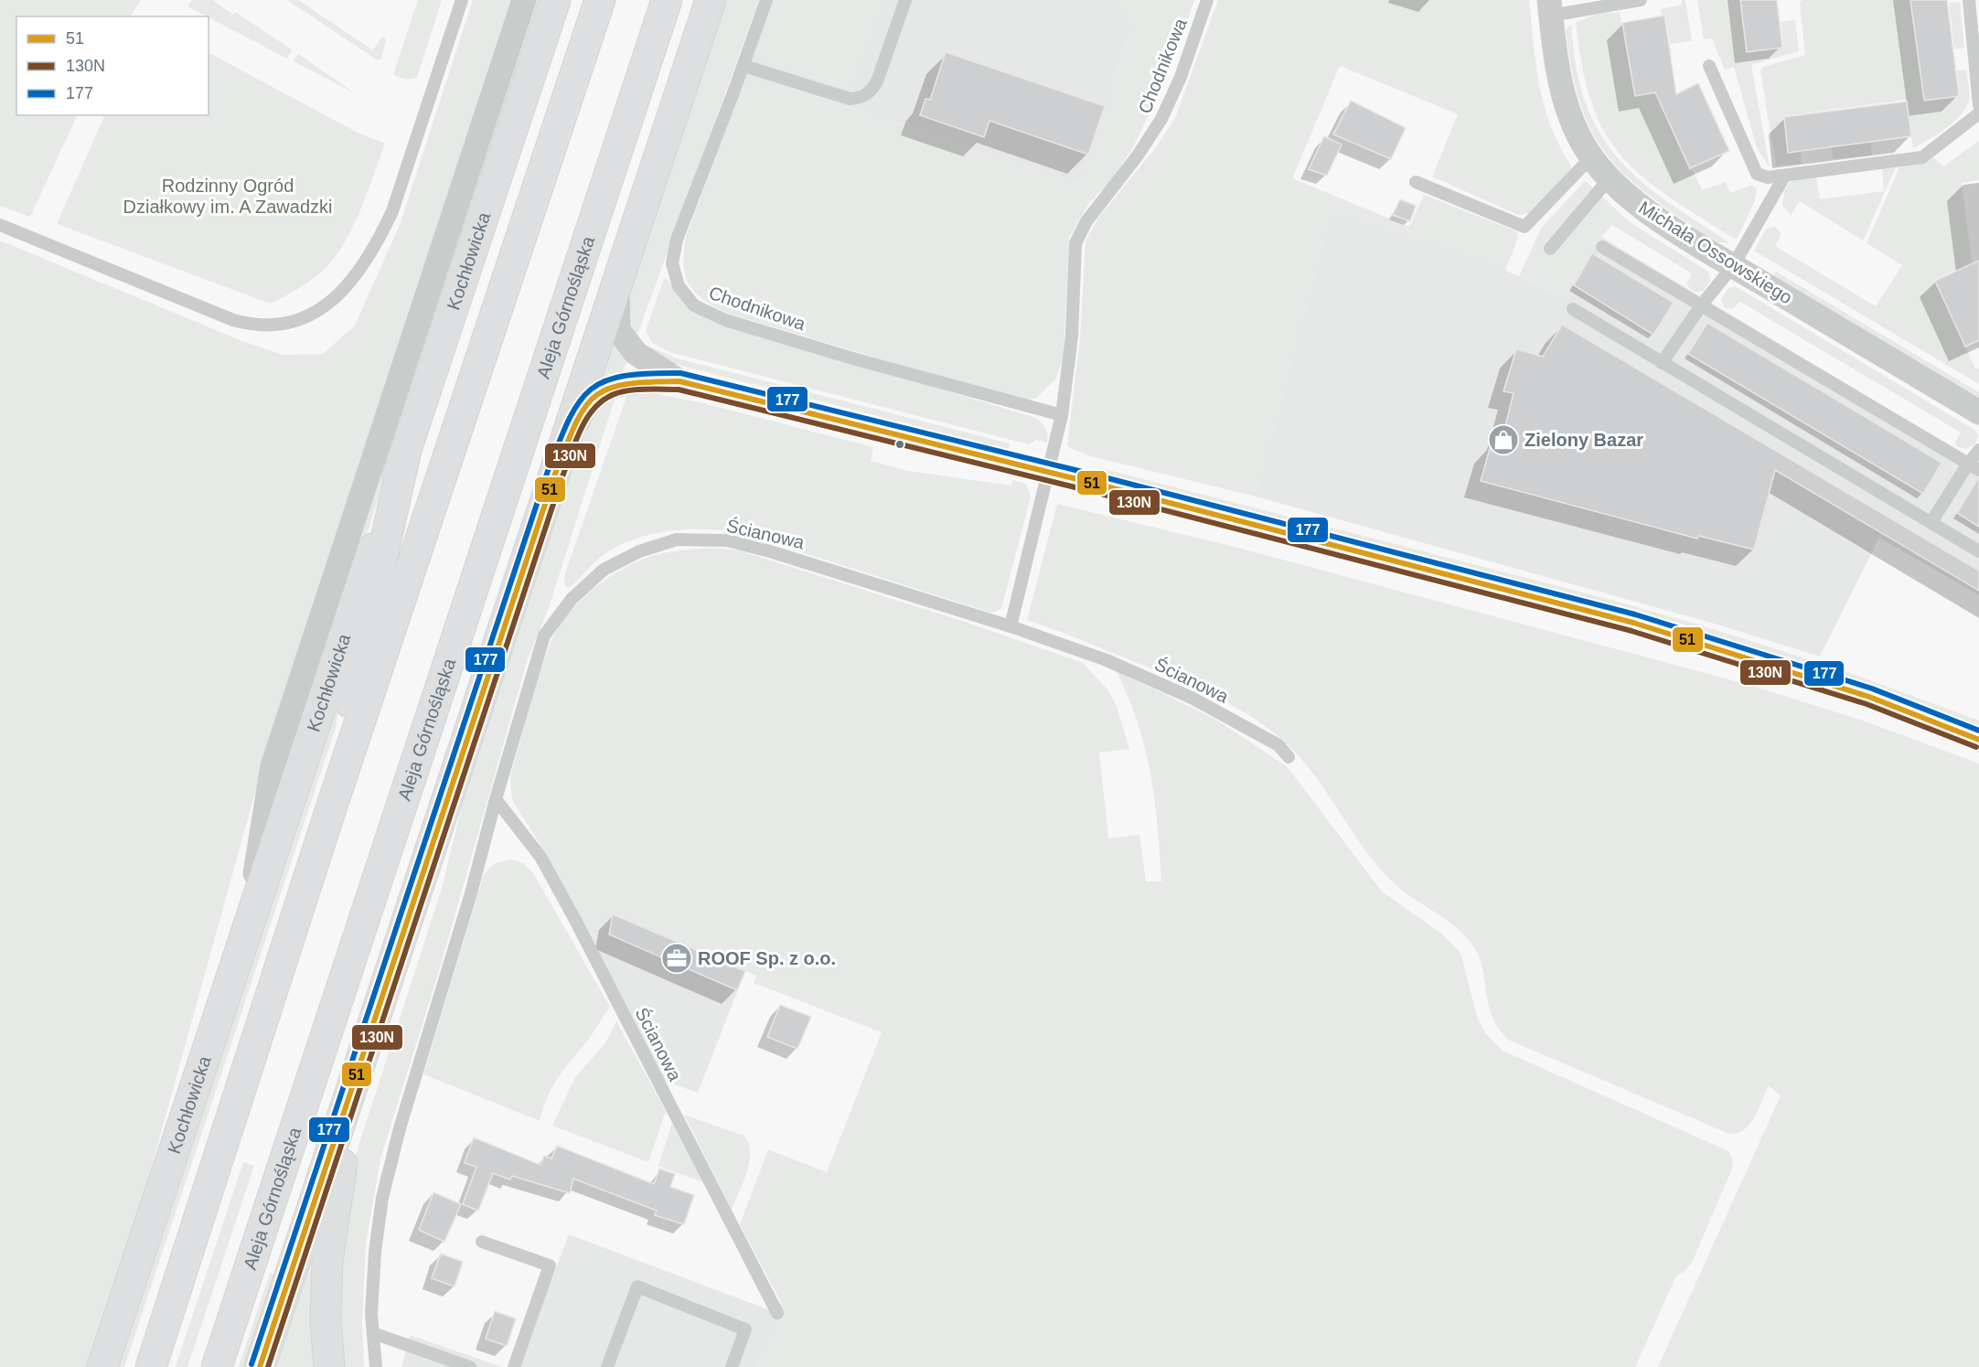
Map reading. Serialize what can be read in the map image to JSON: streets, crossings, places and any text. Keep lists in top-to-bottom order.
{
  "streets": {
    "main road": ["Kochłowicka", "Aleja Górnośląska"],
    "street": ["Michała Ossowskiego"],
    "lane": ["Chodnikowa", "Ścianowa"]
  },
  "parks": ["Rodzinny Ogród Działkowy im. A Zawadzki"],
  "places": {
    "shop": ["Zielony Bazar"],
    "office": ["ROOF Sp. z o.o."]
  },
  "lines": ["transit line 177", "transit line 51", "transit line 130N"],
  "legend": ["51", "130N", "177"]
}
